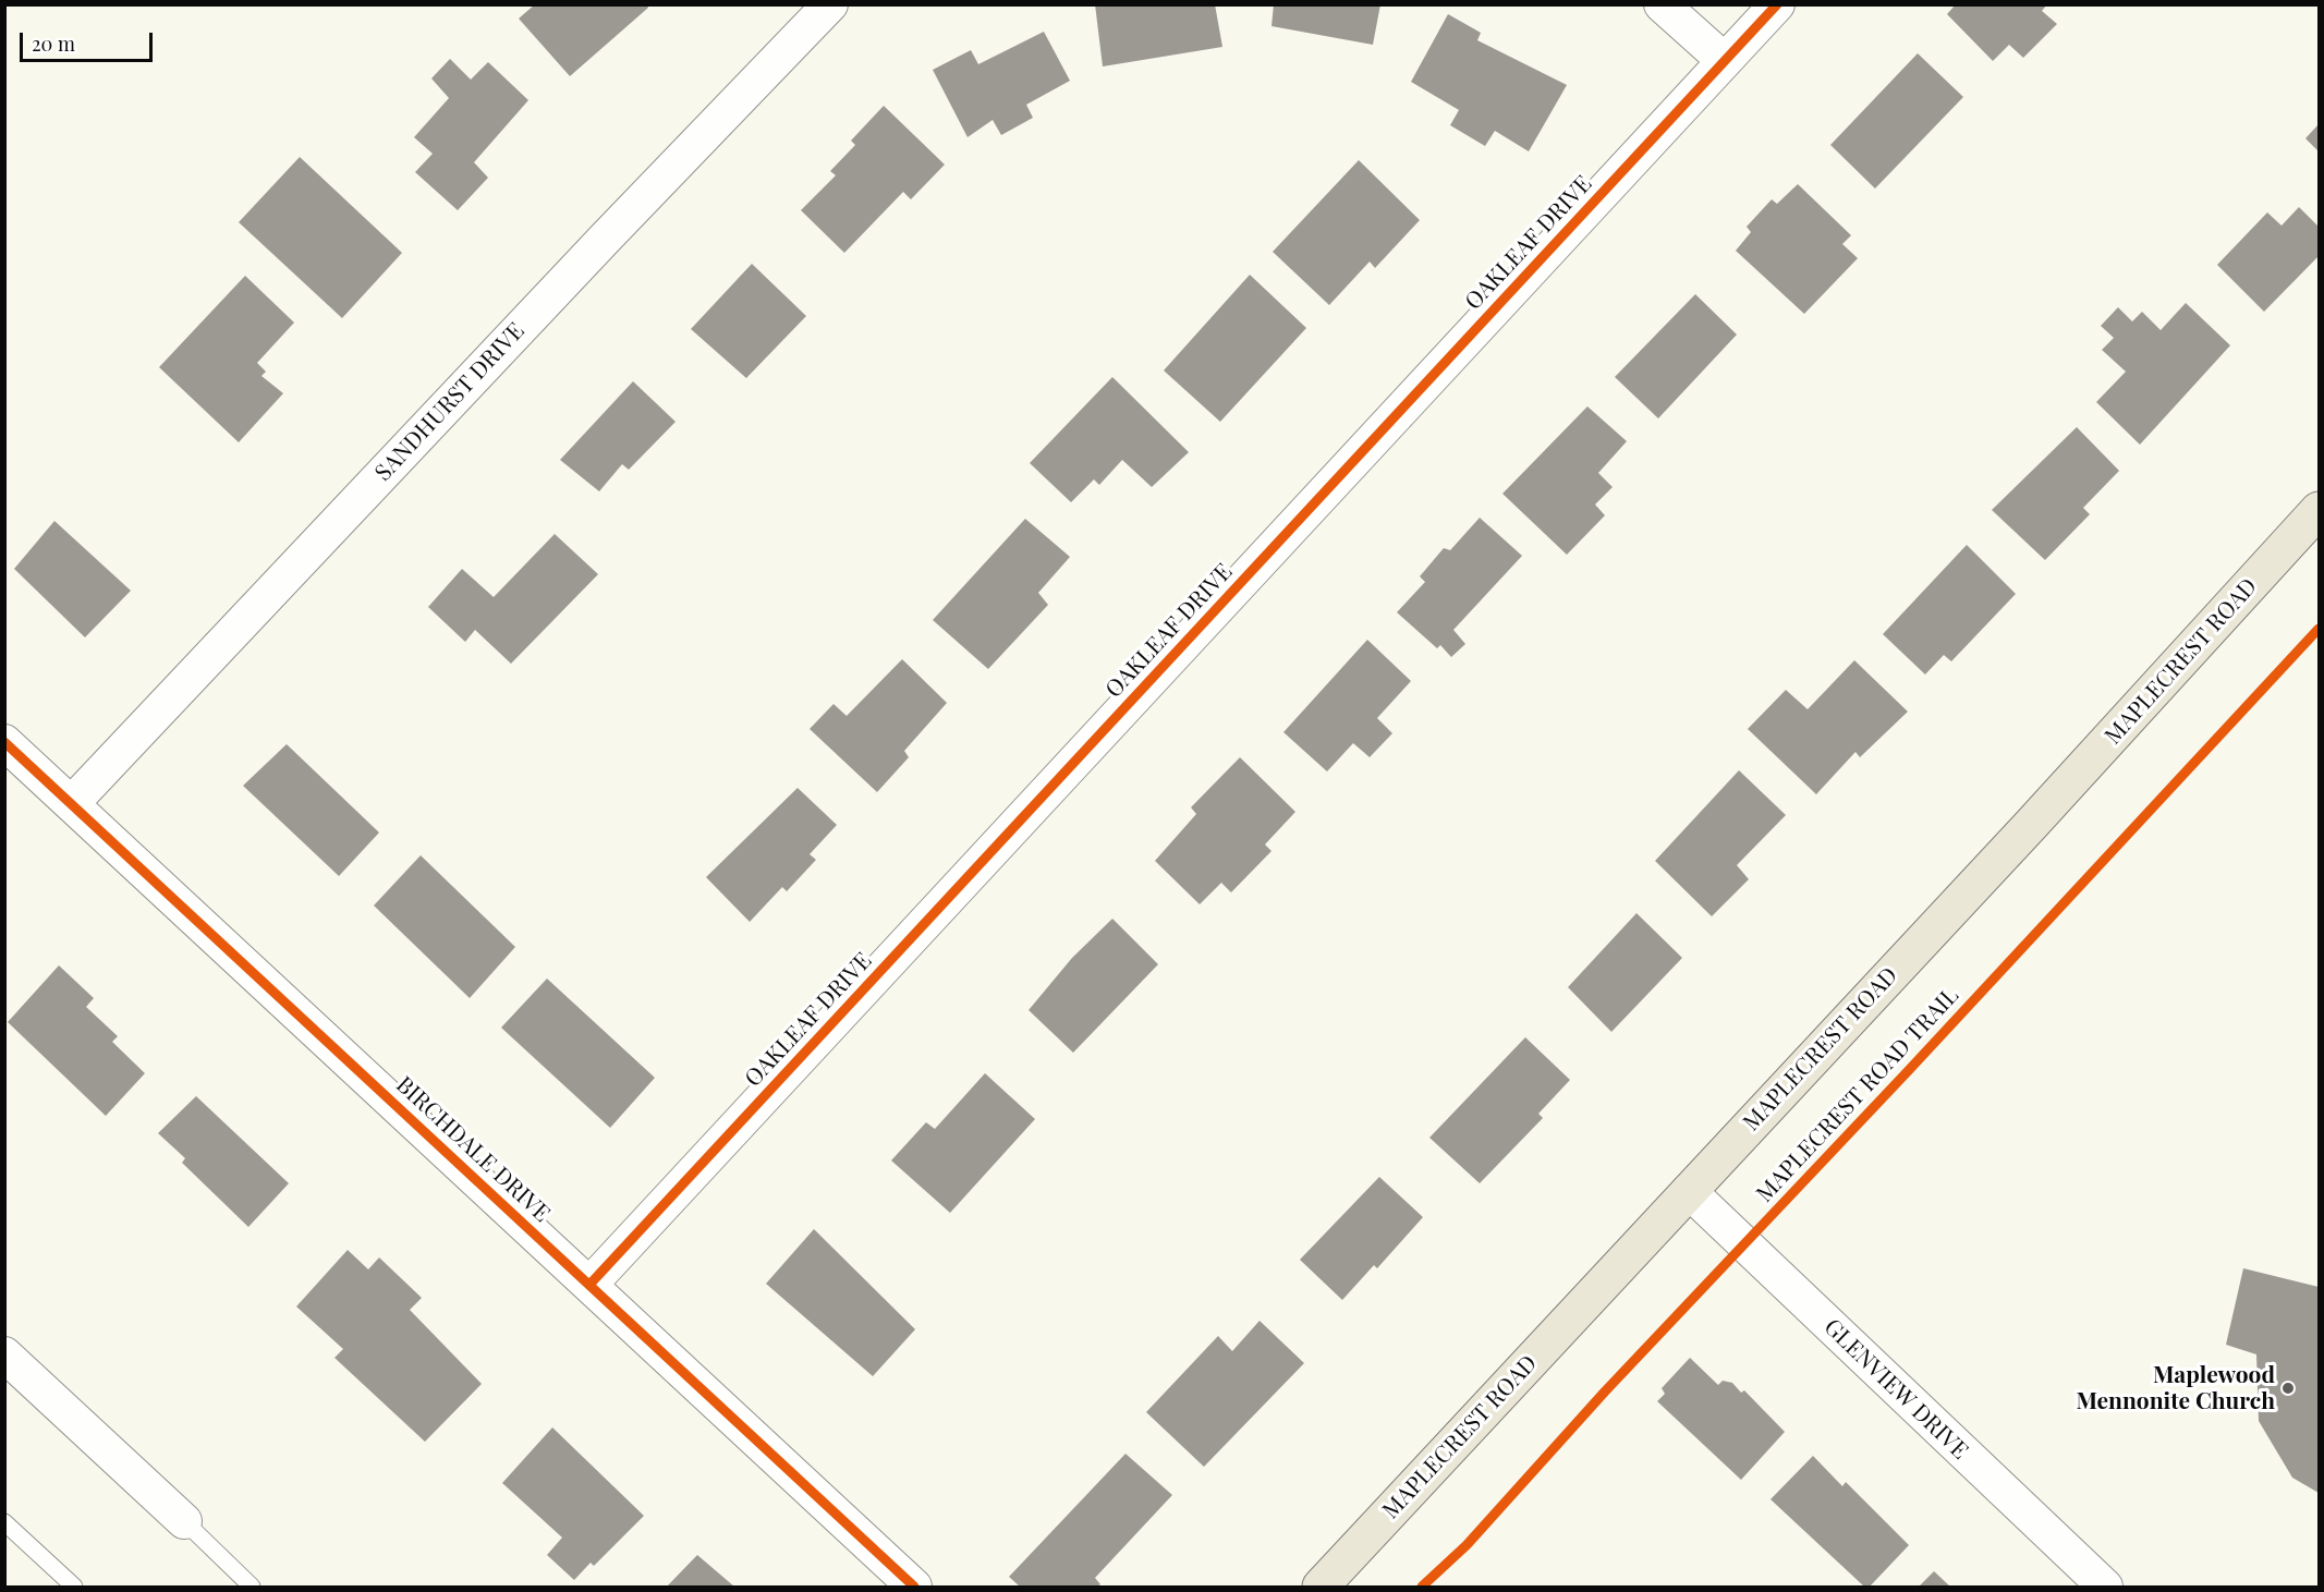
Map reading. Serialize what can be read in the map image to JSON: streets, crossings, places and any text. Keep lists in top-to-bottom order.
{
  "streets": {
    "main road": ["MAPLECREST ROAD"],
    "street": [
      "OAKLEAF DRIVE",
      "SANDHURST DRIVE",
      "BIRCHDALE DRIVE",
      "GLENVIEW DRIVE"
    ],
    "cycle path": ["MAPLECREST ROAD TRAIL"]
  },
  "crossings": [
    ["OAKLEAF DRIVE", "BIRCHDALE DRIVE"],
    ["SANDHURST DRIVE", "BIRCHDALE DRIVE"],
    ["MAPLECREST ROAD", "GLENVIEW DRIVE"]
  ],
  "places": ["Maplewood Mennonite Church"],
  "scale_bar": "20 m"
}
